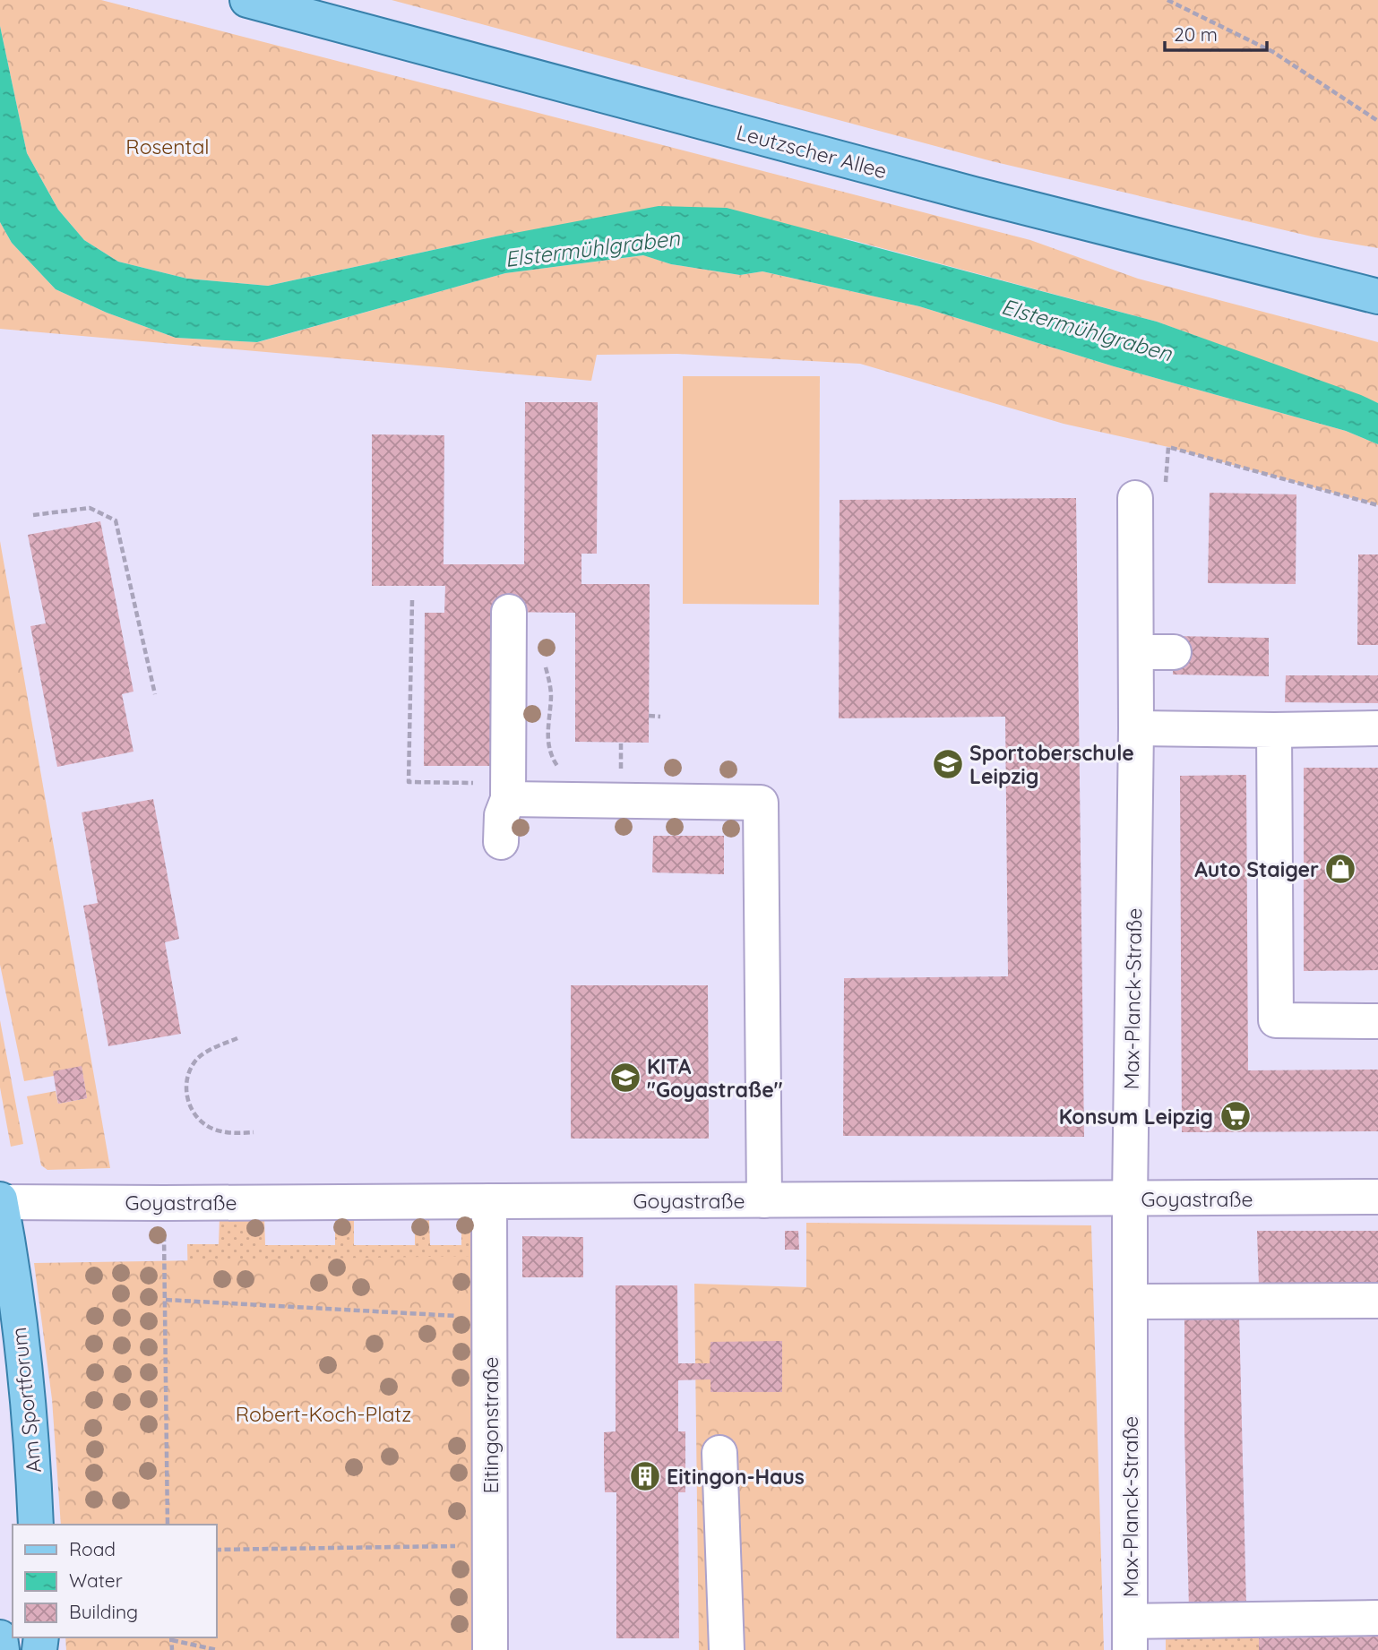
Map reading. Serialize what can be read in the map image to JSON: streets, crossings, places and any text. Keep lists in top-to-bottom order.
{
  "streets": {
    "main road": ["Leutzscher Allee", "Am Sportforum"],
    "street": ["Max-Planck-Straße", "Goyastraße", "Eitingonstraße"]
  },
  "crossings": [
    ["Max-Planck-Straße", "Goyastraße"],
    ["Goyastraße", "Am Sportforum"],
    ["Goyastraße", "Eitingonstraße"]
  ],
  "water": ["Elstermühlgraben"],
  "parks": ["Rosental", "Robert-Koch-Platz"],
  "places": {
    "school or university": ["Sportoberschule Leipzig", "KITA \"Goyastraße\""],
    "shop": ["Auto Staiger"],
    "supermarket": ["Konsum Leipzig"],
    "building": ["Eitingon-Haus"]
  },
  "legend": ["Road", "Water", "Building"],
  "scale_bar": "20 m"
}
